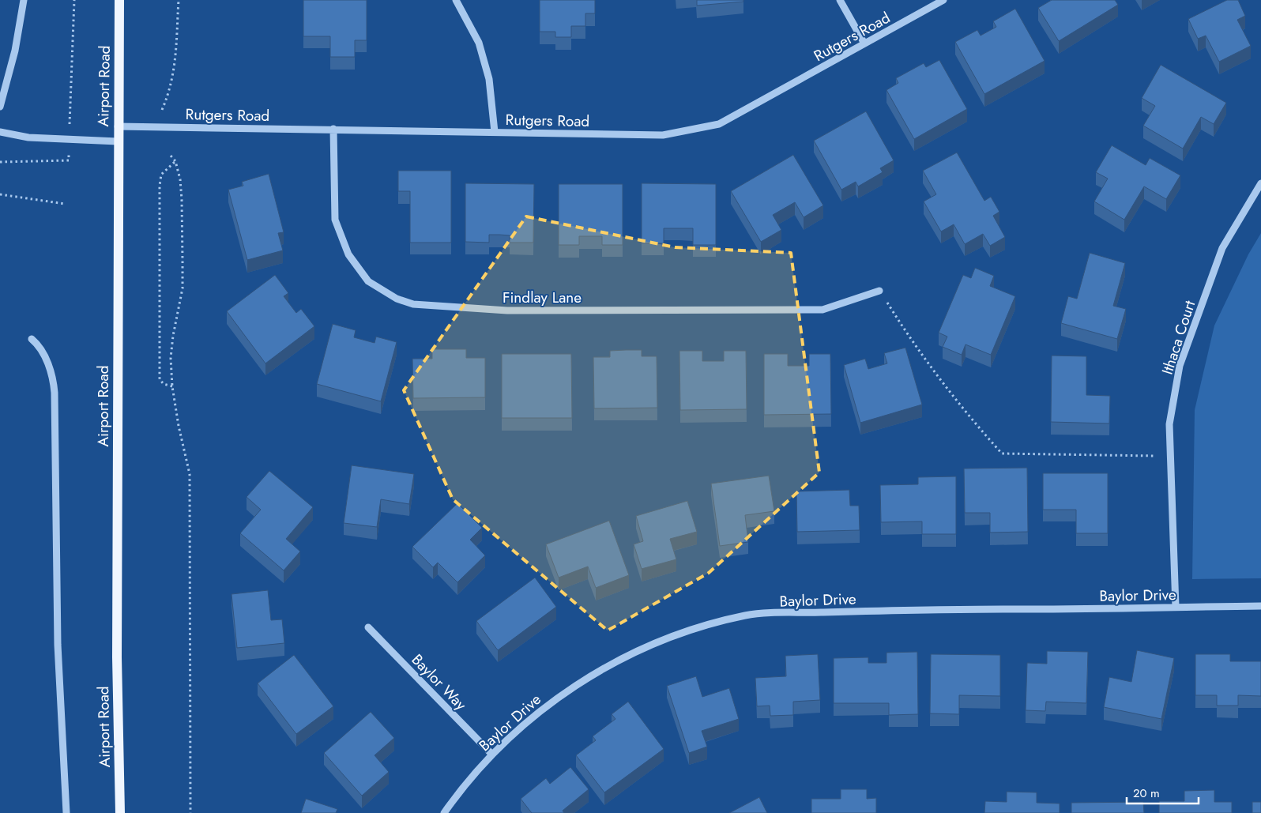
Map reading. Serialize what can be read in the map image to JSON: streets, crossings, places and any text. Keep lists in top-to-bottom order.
{
  "streets": {
    "main road": ["Airport Road"],
    "street": [
      "Rutgers Road",
      "Findlay Lane",
      "Ithaca Court",
      "Baylor Drive",
      "Baylor Way"
    ]
  },
  "crossings": [
    ["Rutgers Road", "Airport Road"],
    ["Rutgers Road", "Findlay Lane"],
    ["Ithaca Court", "Baylor Drive"],
    ["Baylor Drive", "Baylor Way"]
  ],
  "scale_bar": "20 m"
}
